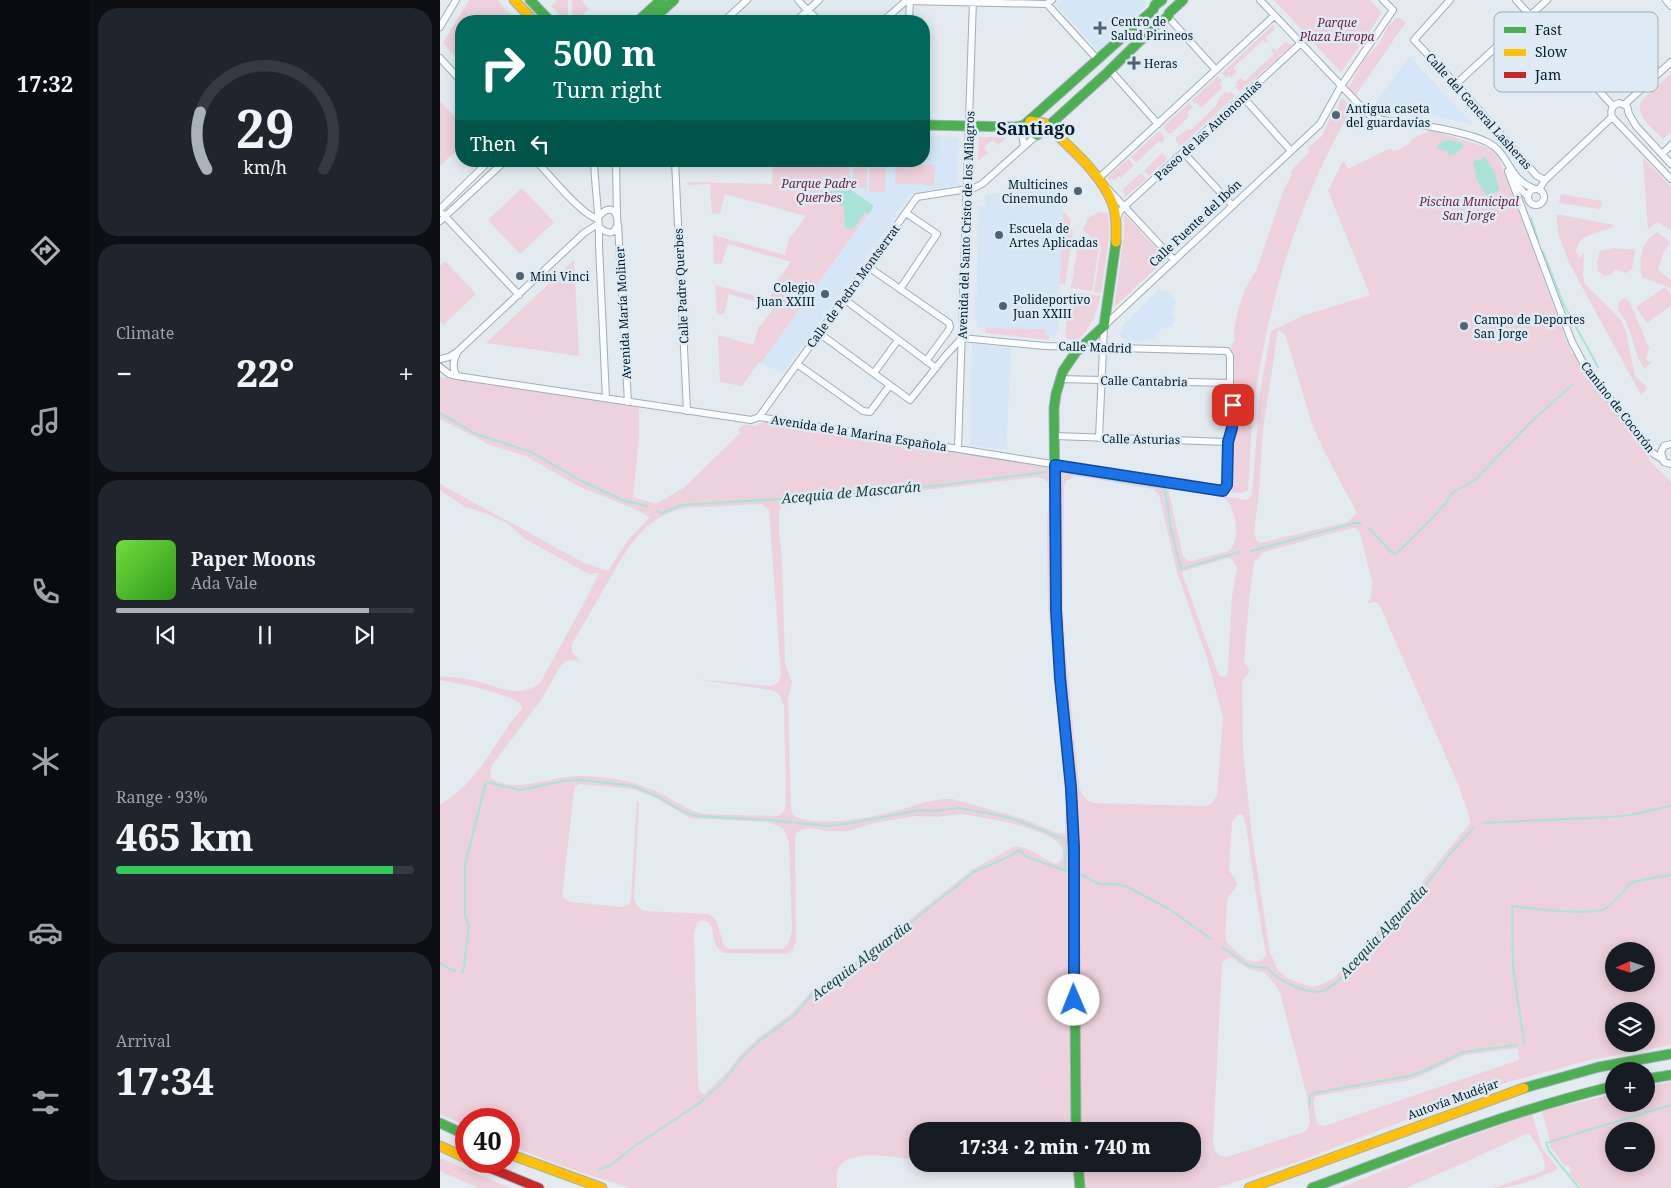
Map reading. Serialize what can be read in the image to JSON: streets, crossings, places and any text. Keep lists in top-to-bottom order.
{
  "streets": {
    "main road": ["Calle Fuente del Ibón", "Autovía Mudéjar"],
    "street": [
      "Calle del General Lasheras",
      "Paseo de las Autonomías",
      "Avenida del Santo Cristo de los Milagros",
      "Calle Padre Querbes",
      "Calle de Pedro Montserrat",
      "Avenida María Moliner",
      "Calle Madrid",
      "Calle Cantabria",
      "Camino de Cocorón",
      "Avenida de la Marina Española",
      "Calle Asturias"
    ]
  },
  "crossings": [
    ["Calle Fuente del Ibón", "Calle Madrid"],
    ["Calle Fuente del Ibón", "Calle Cantabria"],
    ["Calle Fuente del Ibón", "Avenida de la Marina Española"],
    ["Calle Fuente del Ibón", "Calle Asturias"],
    ["Avenida del Santo Cristo de los Milagros", "Calle de Pedro Montserrat"],
    ["Avenida del Santo Cristo de los Milagros", "Calle Madrid"],
    ["Avenida del Santo Cristo de los Milagros", "Avenida de la Marina Española"],
    ["Calle Padre Querbes", "Avenida de la Marina Española"],
    ["Calle de Pedro Montserrat", "Avenida de la Marina Española"],
    ["Avenida María Moliner", "Avenida de la Marina Española"],
    ["Calle Madrid", "Calle Cantabria"],
    ["Avenida de la Marina Española", "Calle Asturias"]
  ],
  "districts": ["Santiago"],
  "water": ["Acequia de Mascarán", "Acequia Alguardia"],
  "parks": ["Parque Plaza Europa", "Parque Padre Querbes", "Piscina Municipal San Jorge"],
  "places": {
    "health": ["Centro de Salud Pirineos", "Heras"],
    "other": [
      "Antigua caseta del guardavías",
      "Multicines Cinemundo",
      "Escuela de Artes Aplicadas",
      "Mini Vinci",
      "Colegio Juan XXIII",
      "Polideportivo Juan XXIII",
      "Campo de Deportes San Jorge"
    ]
  },
  "legend": ["Fast", "Slow", "Jam"],
  "north": "left",
  "page": {
    "tabs": "17:32",
    "turn": ["500 m", "Turn right"],
    "then": "Then",
    "tile": [
      "Climate",
      ["Range · 93%", "465 km"],
      ["Arrival", "17:34"]
    ],
    "heat": ["−", "22°", "+"],
    "song": ["Paper Moons", "Ada Vale"],
    "map_buttons": ["+", "−"],
    "limit": "40",
    "trip": "17:34 · 2 min · 740 m",
    "gauge": ["29", "km/h"]
  }
}
